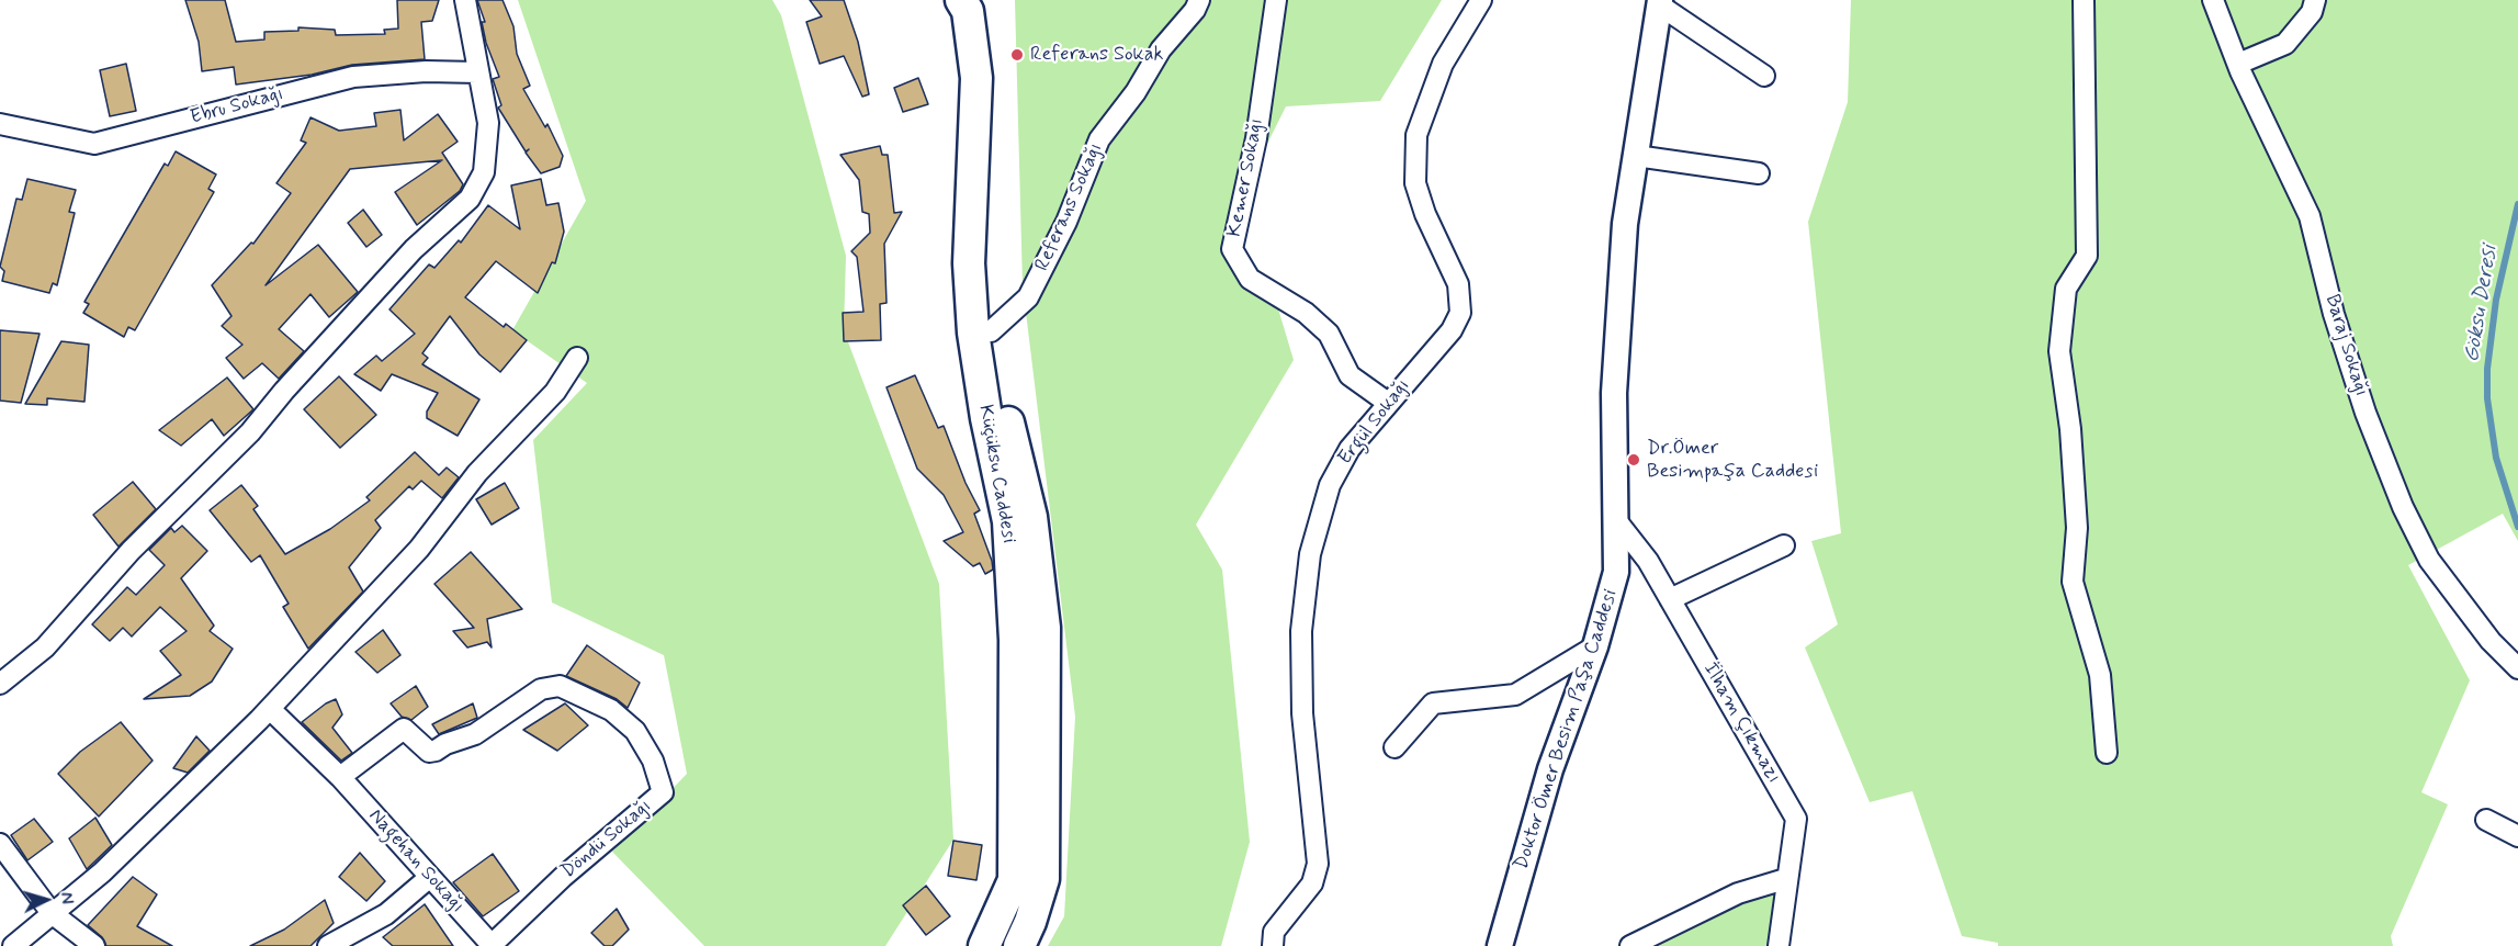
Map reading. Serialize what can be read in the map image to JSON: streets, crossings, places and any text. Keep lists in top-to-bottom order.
{
  "streets": {
    "main road": ["Küçüksu Caddesi"],
    "street": [
      "Ebru Sokağı",
      "Kemer Sokağı",
      "Referans Sokağı",
      "Baraj Sokağı",
      "Ergül Sokağı",
      "İlham Çıkmazı",
      "Doktor Ömer Besim Paşa Caddesi",
      "Döndü Sokağı",
      "Nagehan Sokağı"
    ]
  },
  "crossings": [
    ["Kemer Sokağı", "Ergül Sokağı"],
    ["Referans Sokağı", "Küçüksu Caddesi"],
    ["İlham Çıkmazı", "Doktor Ömer Besim Paşa Caddesi"],
    ["Döndü Sokağı", "Nagehan Sokağı"]
  ],
  "water": ["Göksu Deresi"],
  "places": ["Referans Sokak", "Dr.Ömer Besimpaşa Caddesi"],
  "north": "right"
}
